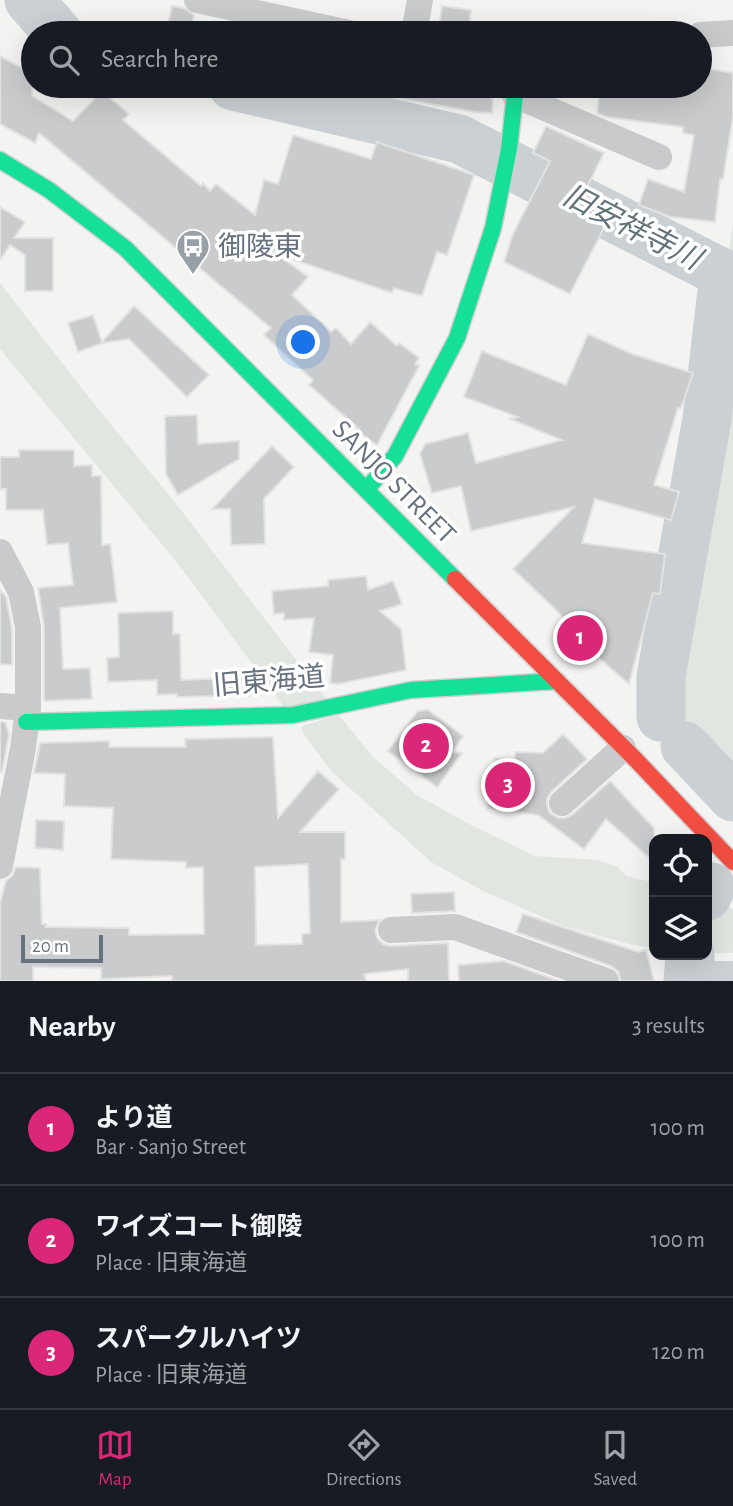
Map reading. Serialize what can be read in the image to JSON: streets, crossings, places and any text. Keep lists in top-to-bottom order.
{
  "streets": {
    "main road": ["SANJO STREET", "旧東海道"]
  },
  "crossings": [
    ["SANJO STREET", "旧東海道"]
  ],
  "water": ["旧安祥寺川"],
  "places": {
    "bus stop": ["御陵東"]
  },
  "scale_bar": "20 m",
  "page": {
    "search": "Search here",
    "pins": ["1", "2", "3"],
    "scale": "20 m",
    "heading": ["Nearby", "3 results"],
    "list": [
      {
        "mark": "1",
        "name": "より道",
        "note": "Bar · Sanjo Street",
        "value": "100 m"
      },
      {
        "mark": "2",
        "name": "ワイズコート御陵",
        "note": "Place · 旧東海道",
        "value": "100 m"
      },
      {
        "mark": "3",
        "name": "スパークルハイツ",
        "note": "Place · 旧東海道",
        "value": "120 m"
      }
    ],
    "nav": ["Map", "Directions", "Saved"]
  }
}
